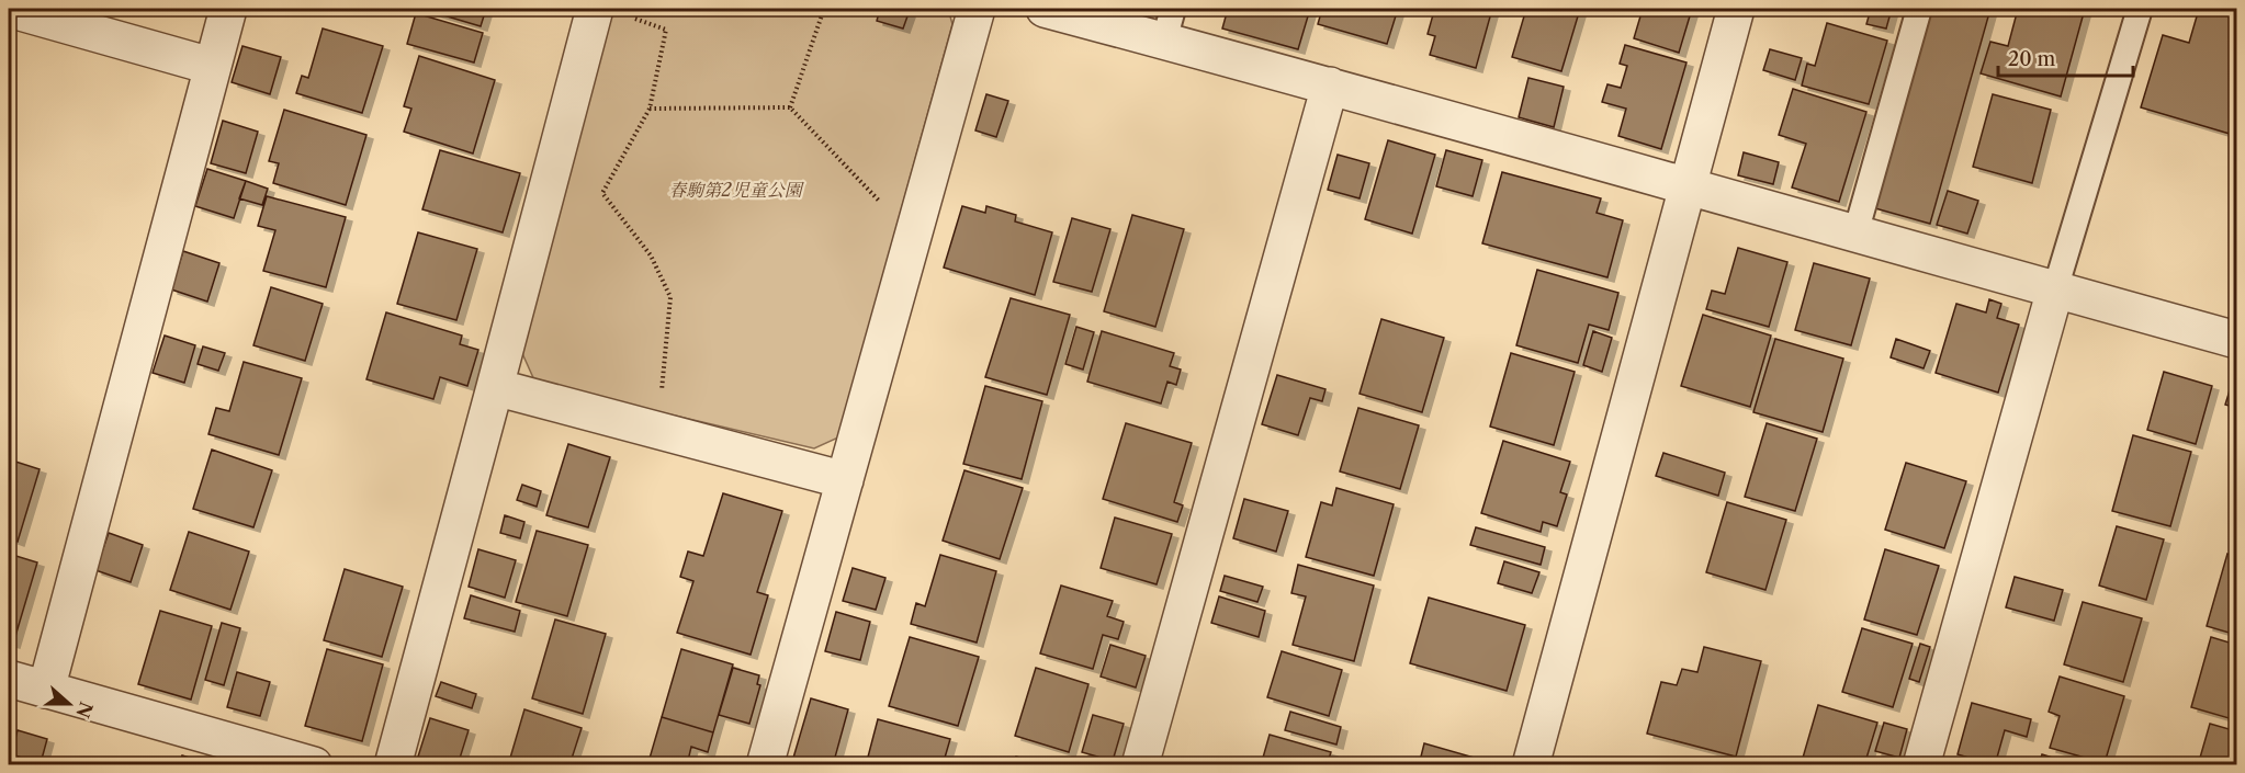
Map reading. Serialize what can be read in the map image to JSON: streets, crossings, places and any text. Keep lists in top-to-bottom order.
{
  "parks": ["春駒第2児童公園"],
  "scale_bar": "20 m",
  "north": "right"
}
